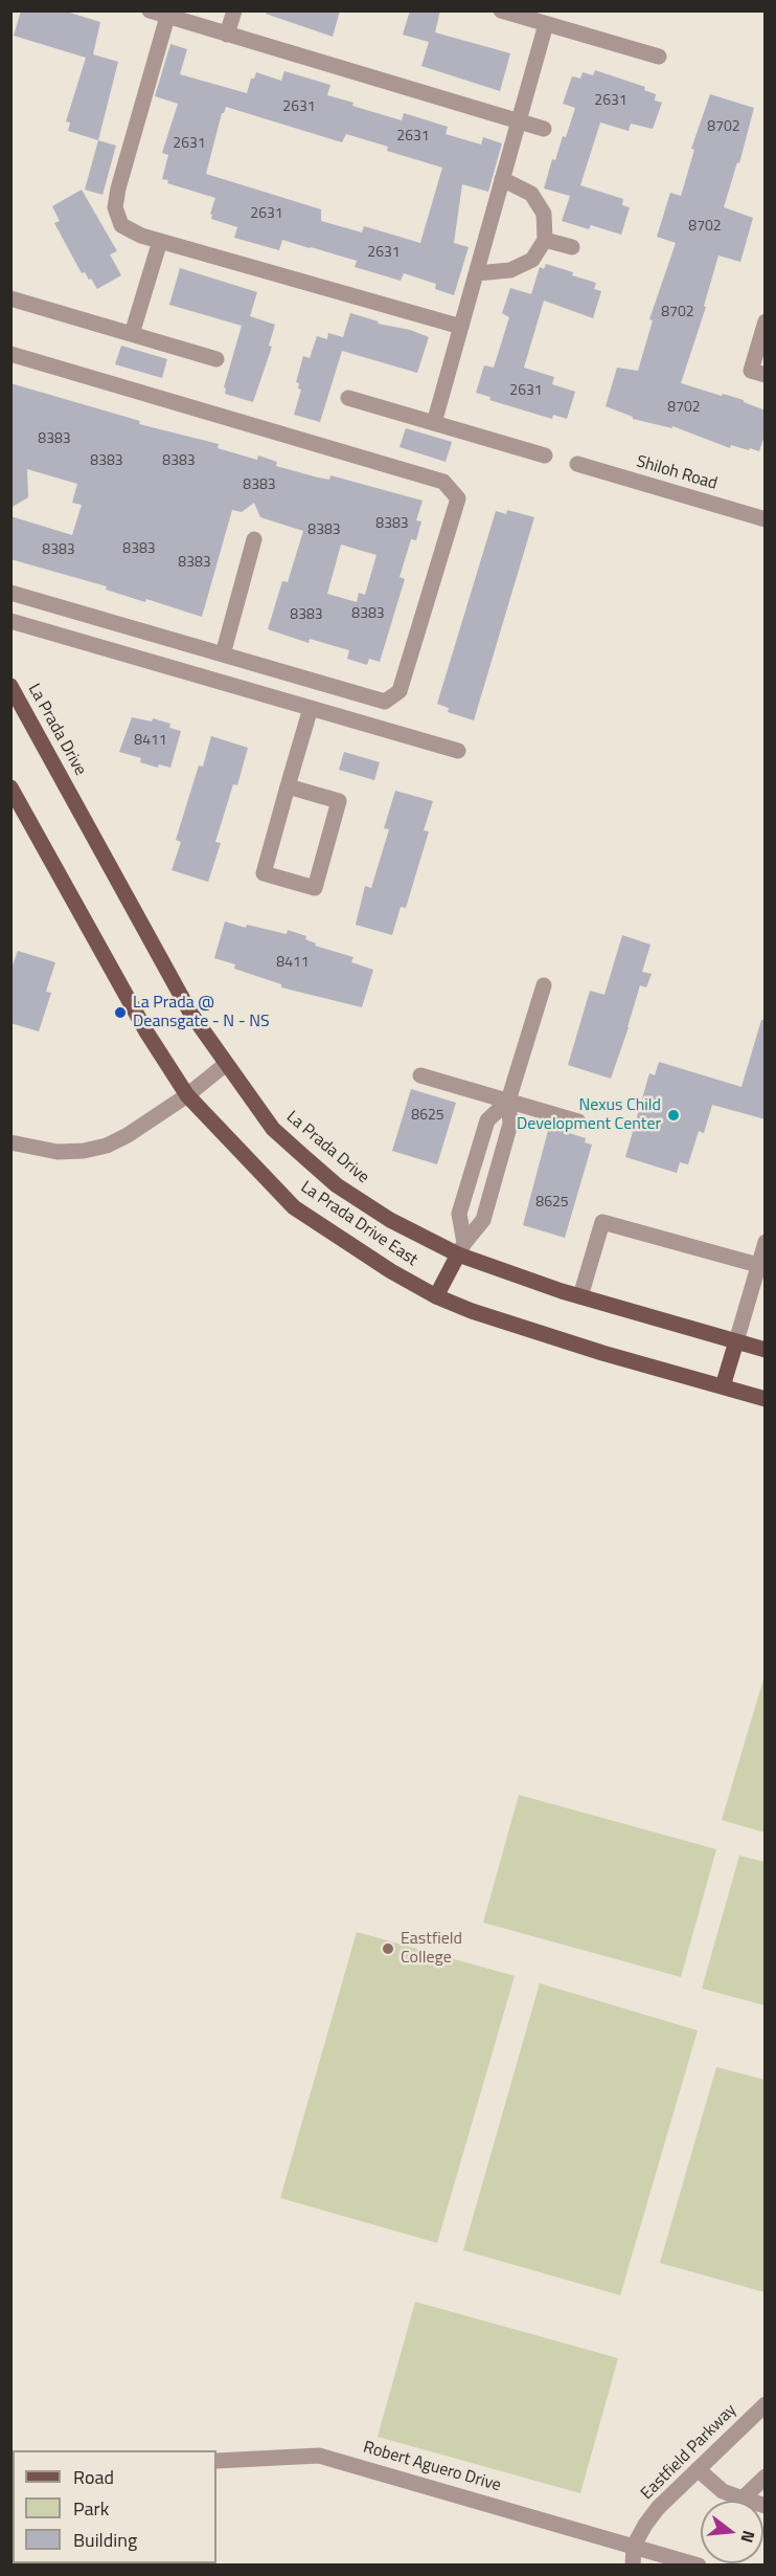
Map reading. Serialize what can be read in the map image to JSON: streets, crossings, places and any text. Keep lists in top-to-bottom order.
{
  "streets": {
    "main road": ["La Prada Drive", "La Prada Drive East"],
    "street": ["Shiloh Road", "Eastfield Parkway", "Robert Aguero Drive"]
  },
  "crossings": [
    ["Eastfield Parkway", "Robert Aguero Drive"]
  ],
  "places": ["La Prada @ Deansgate - N - NS", "Nexus Child Development Center", "Eastfield College"],
  "house_numbers": [
    "2631",
    "2631",
    "8702",
    "2631",
    "2631",
    "2631",
    "8702",
    "2631",
    "8702",
    "2631",
    "8702",
    "8383",
    "8383",
    "8383",
    "8383",
    "8383",
    "8383",
    "8383",
    "8383",
    "8383",
    "8383",
    "8383",
    "8411",
    "8411",
    "8625",
    "8625"
  ],
  "legend": ["Road", "Park", "Building"],
  "north": "right"
}
